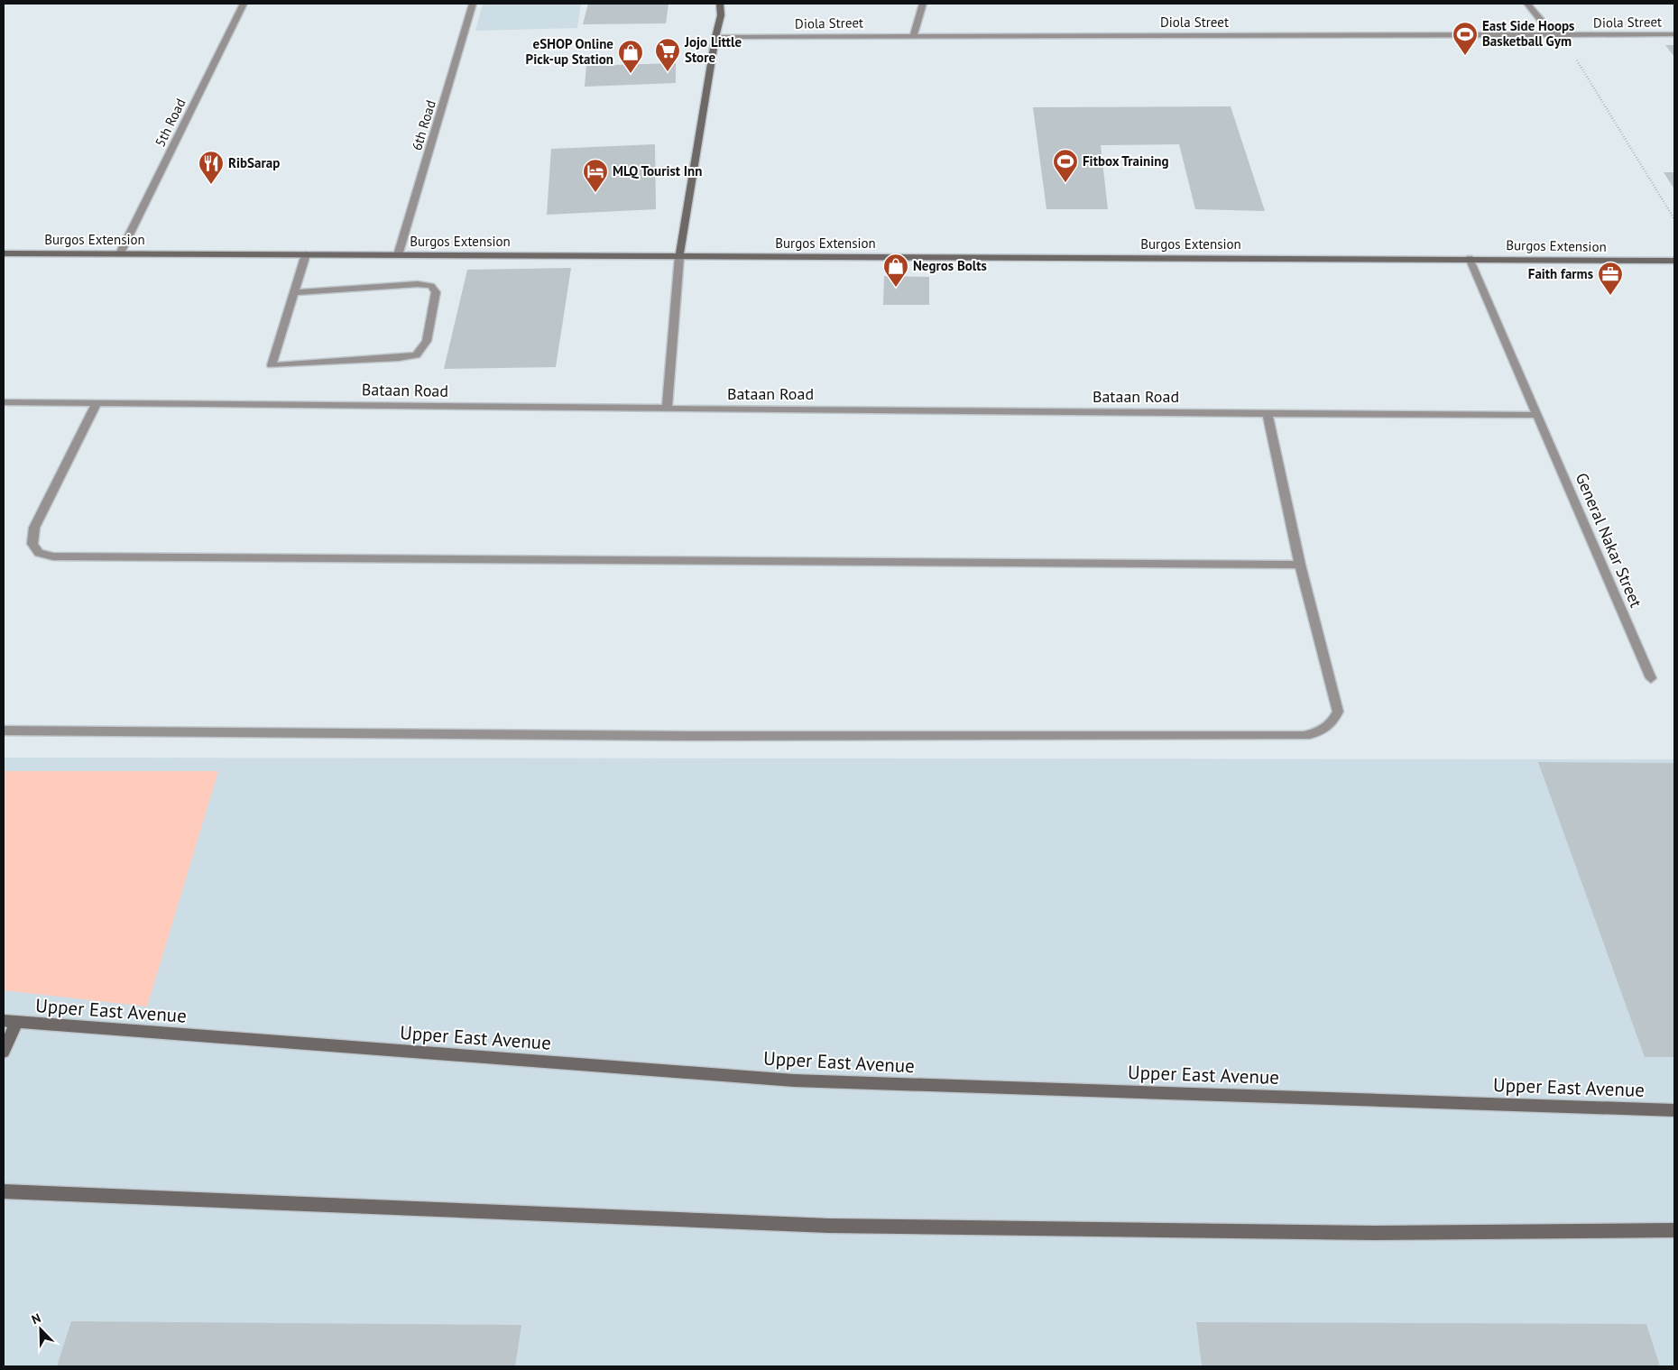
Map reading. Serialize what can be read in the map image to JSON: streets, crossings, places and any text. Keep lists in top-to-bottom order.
{
  "streets": {
    "main road": ["Burgos Extension", "Upper East Avenue"],
    "street": [
      "Diola Street",
      "5th Road",
      "6th Road",
      "Bataan Road",
      "General Nakar Street"
    ]
  },
  "crossings": [
    ["5th Road", "Burgos Extension"],
    ["6th Road", "Burgos Extension"],
    ["Burgos Extension", "General Nakar Street"],
    ["Bataan Road", "General Nakar Street"]
  ],
  "places": {
    "sports": ["East Side Hoops Basketball Gym", "Fitbox Training"],
    "supermarket": ["Jojo Little Store"],
    "shop": ["eSHOP Online Pick-up Station", "Negros Bolts"],
    "restaurant": ["RibSarap"],
    "hotel": ["MLQ Tourist Inn"],
    "office": ["Faith farms"]
  },
  "north": "top left"
}
